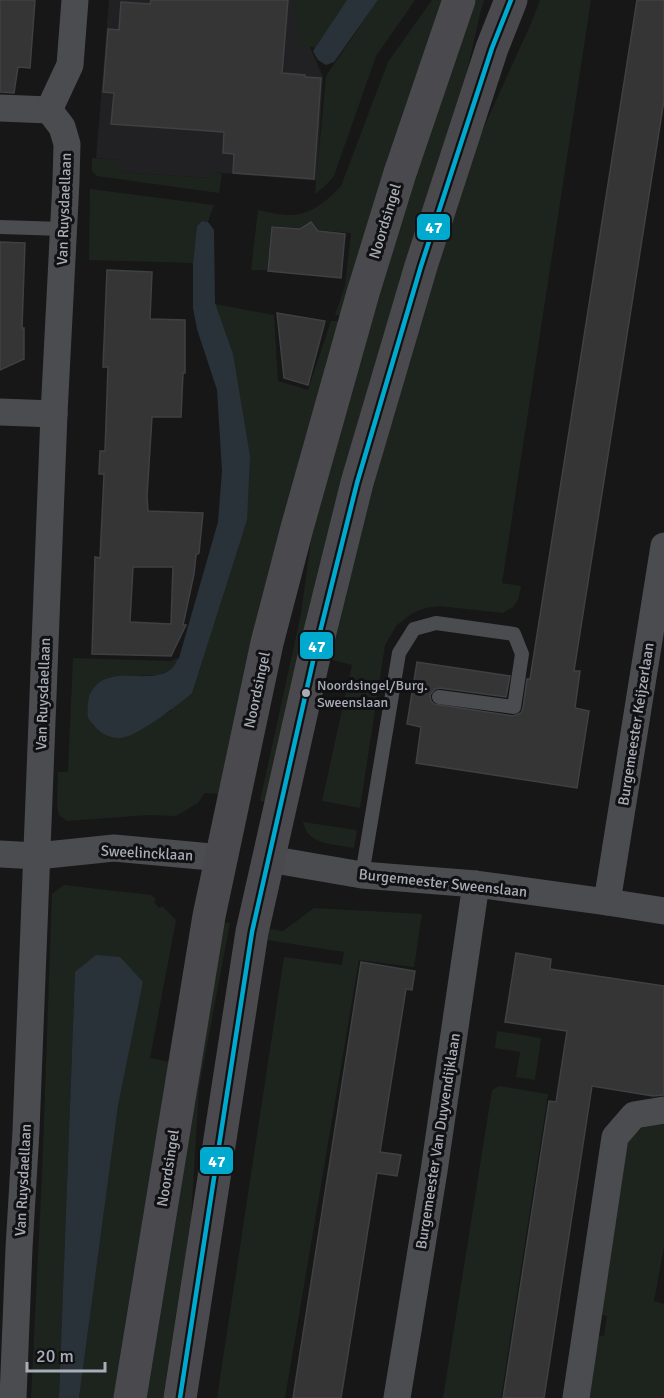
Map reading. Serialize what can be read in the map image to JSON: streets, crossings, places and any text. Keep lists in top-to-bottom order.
{
  "streets": {
    "main road": ["Noordsingel", "Burgemeester Sweenslaan"],
    "street": [
      "Van Ruysdaellaan",
      "Burgemeester Keijzerlaan",
      "Sweelincklaan",
      "Burgemeester Van Duyvendijklaan"
    ]
  },
  "crossings": [
    ["Van Ruysdaellaan", "Sweelincklaan"],
    ["Noordsingel", "Sweelincklaan"],
    ["Noordsingel", "Burgemeester Sweenslaan"],
    ["Burgemeester Keijzerlaan", "Burgemeester Sweenslaan"],
    ["Sweelincklaan", "Burgemeester Sweenslaan"],
    ["Burgemeester Sweenslaan", "Burgemeester Van Duyvendijklaan"]
  ],
  "places": ["Noordsingel/Burg. Sweenslaan"],
  "lines": ["transit line 47"],
  "scale_bar": "20 m"
}
